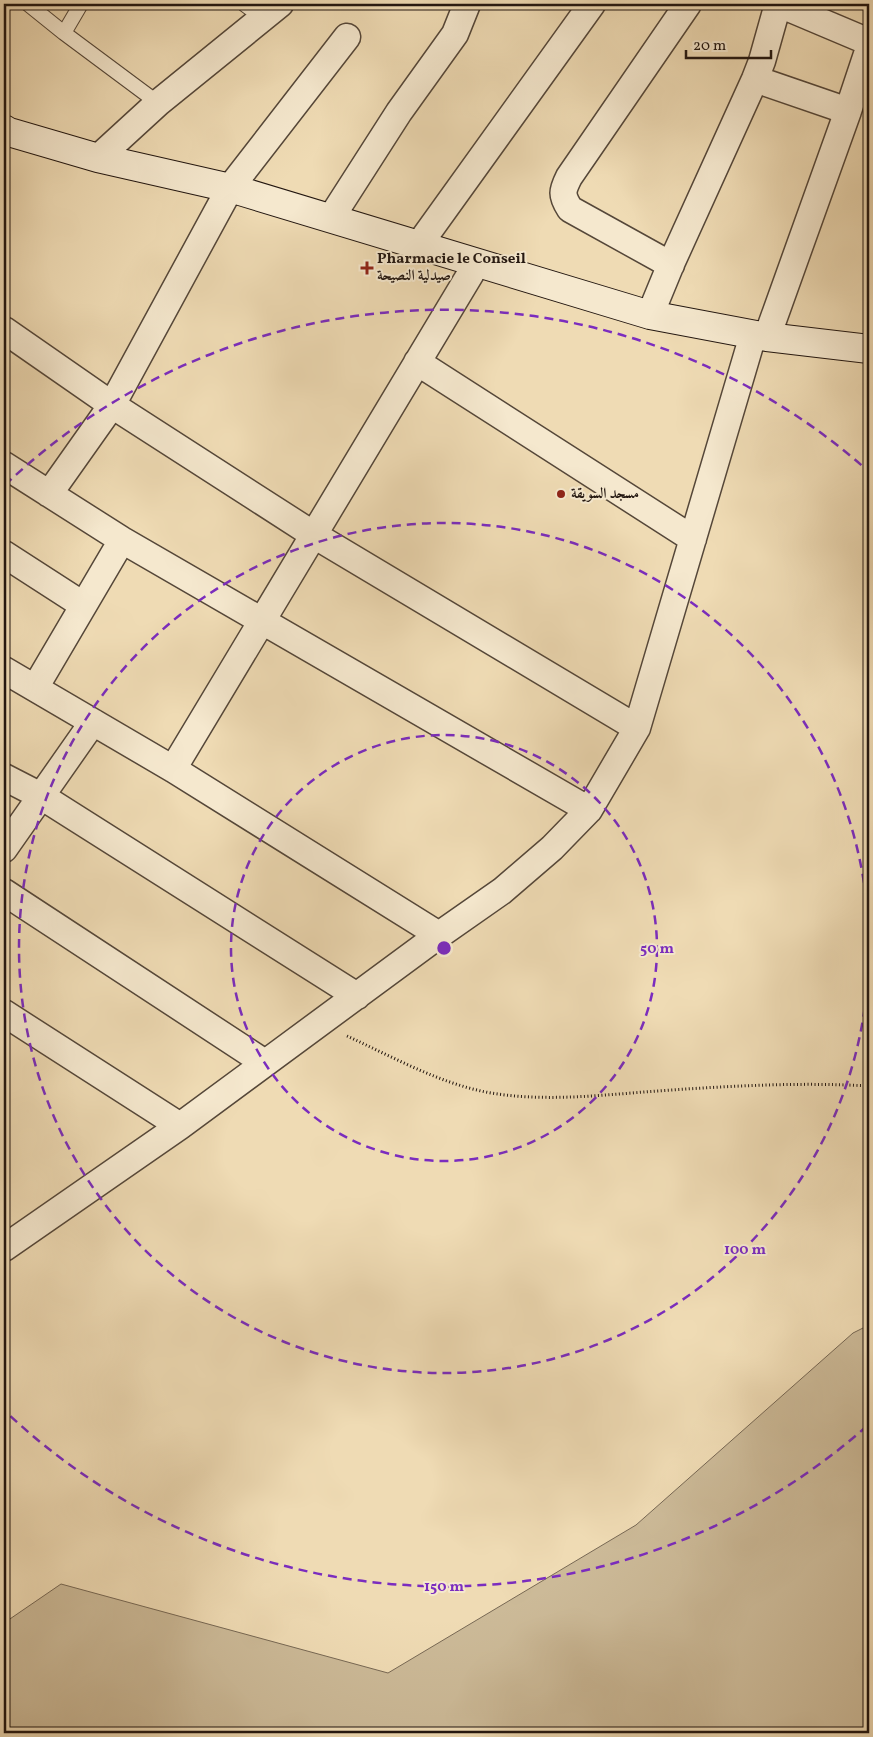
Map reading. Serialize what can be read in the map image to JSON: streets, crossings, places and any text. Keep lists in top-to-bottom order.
{
  "places": {
    "health": ["Pharmacie le Conseil صيدلية النصيحة"],
    "other": ["مسجد السويقة"]
  },
  "scale_bar": "20 m",
  "rings": ["50 m", "100 m", "150 m"]
}
